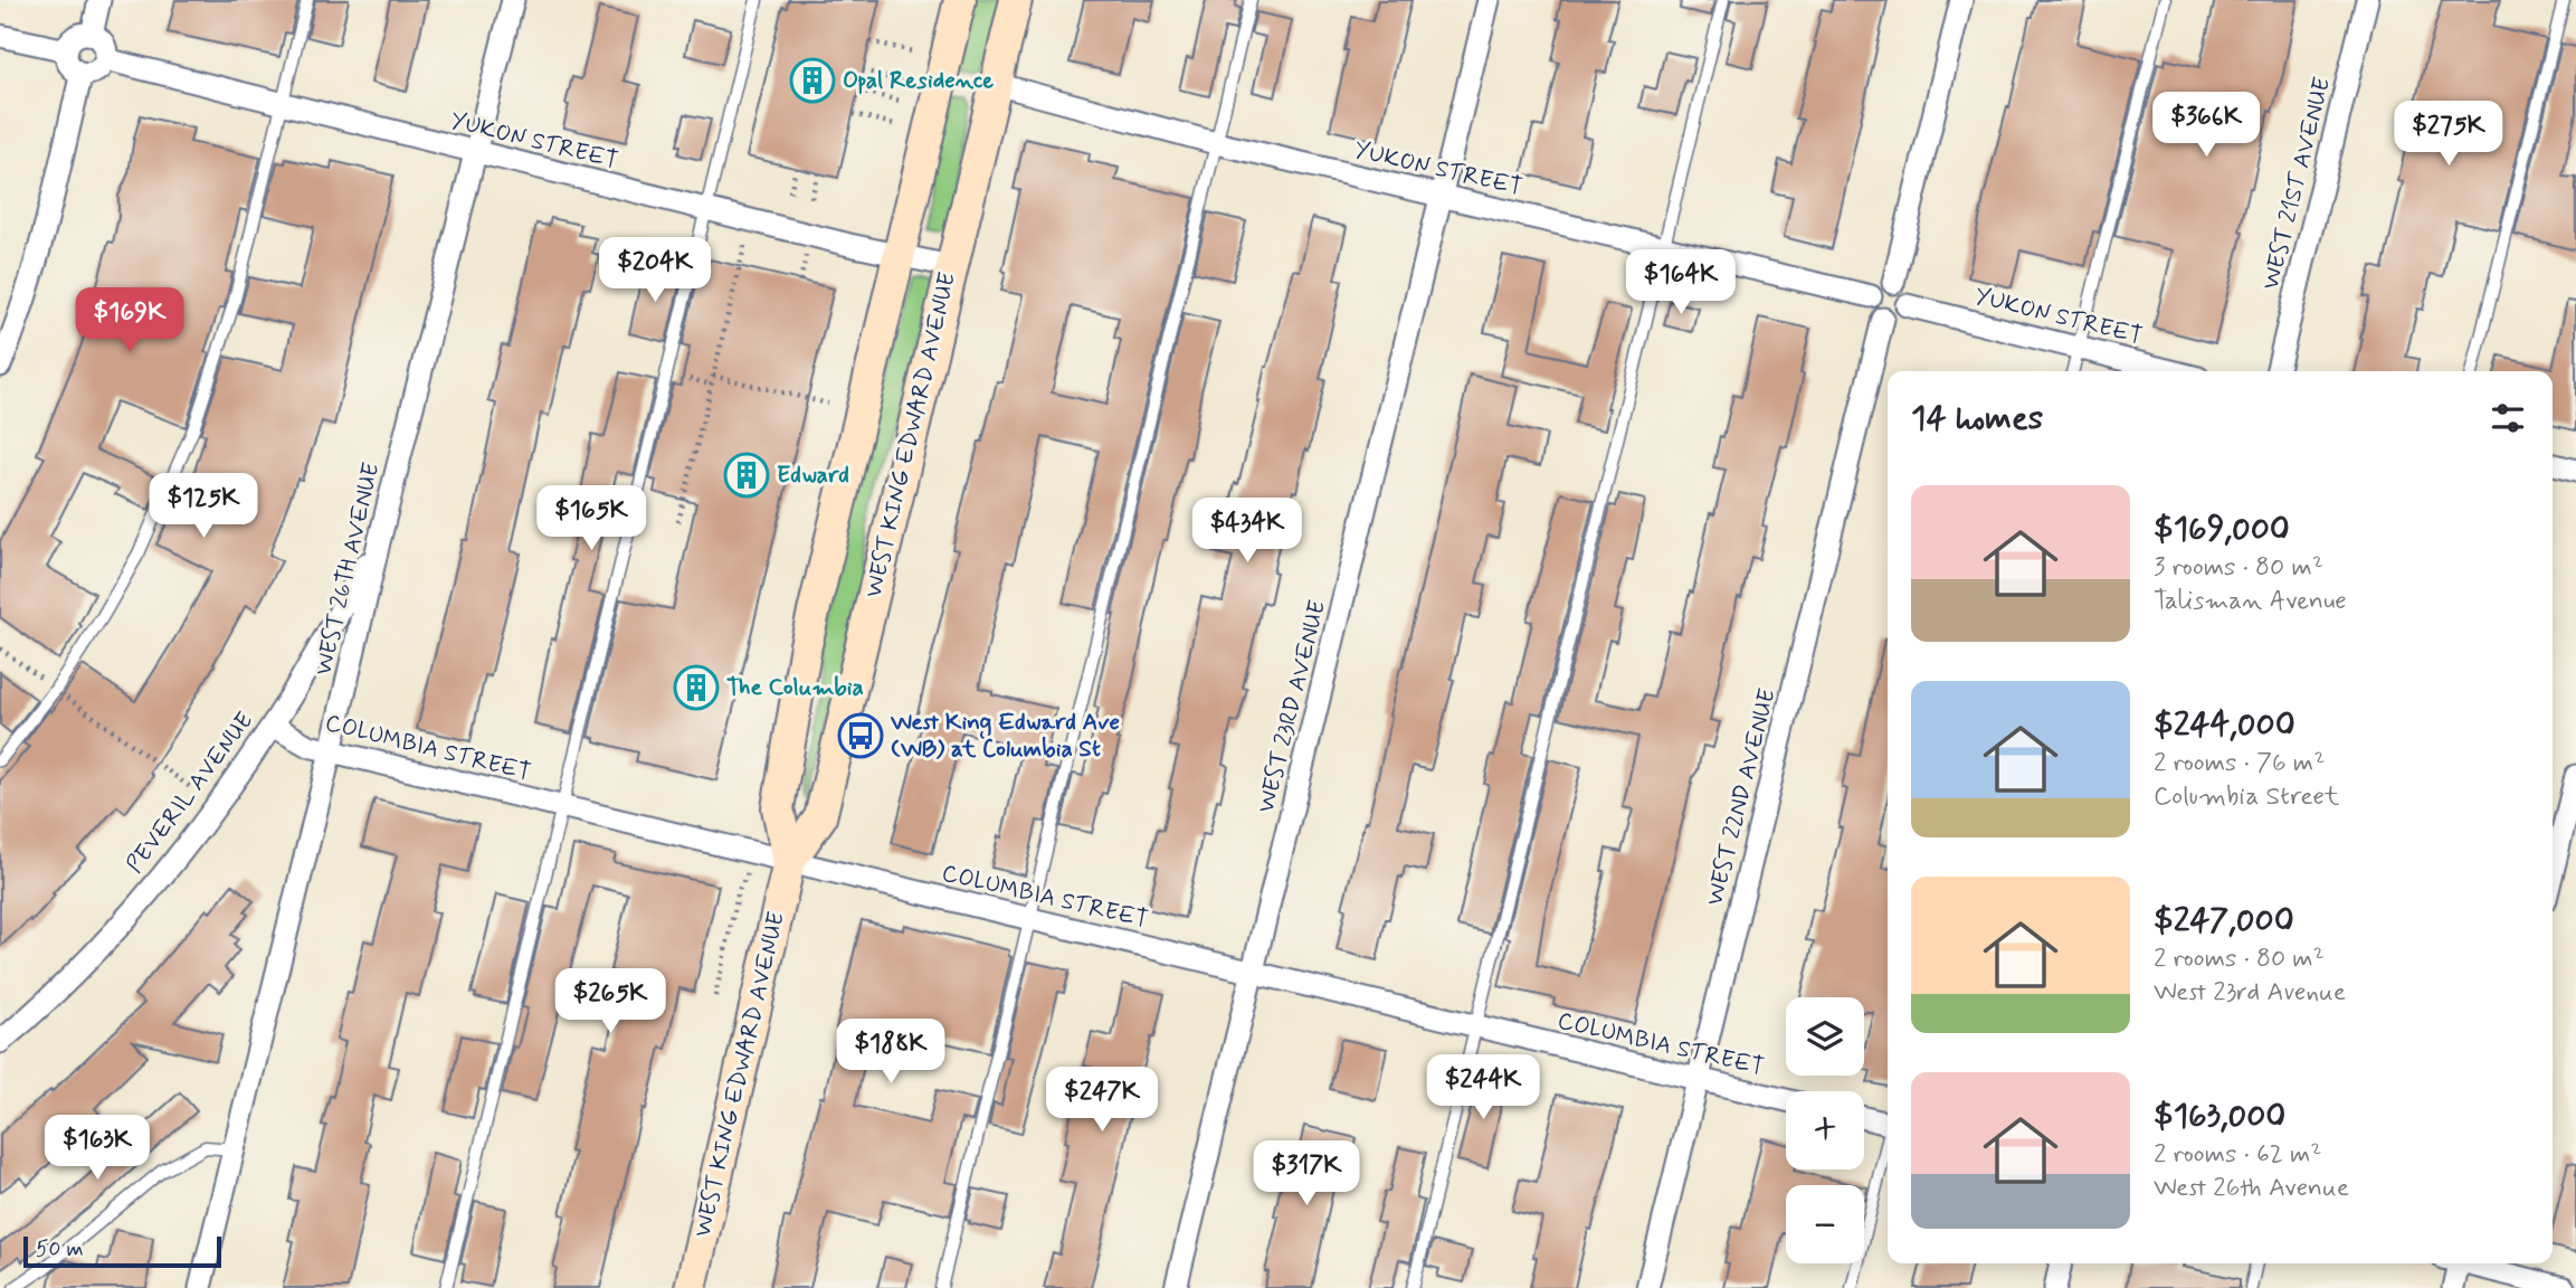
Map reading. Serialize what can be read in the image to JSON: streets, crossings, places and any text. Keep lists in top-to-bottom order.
{
  "streets": {
    "main road": ["WEST KING EDWARD AVENUE"],
    "street": [
      "YUKON STREET",
      "WEST 21ST AVENUE",
      "WEST 26TH AVENUE",
      "WEST 23RD AVENUE",
      "COLUMBIA STREET",
      "PEVERIL AVENUE",
      "WEST 22ND AVENUE"
    ]
  },
  "crossings": [
    ["YUKON STREET", "WEST KING EDWARD AVENUE"],
    ["YUKON STREET", "WEST 26TH AVENUE"],
    ["YUKON STREET", "WEST 23RD AVENUE"],
    ["YUKON STREET", "WEST 22ND AVENUE"],
    ["WEST KING EDWARD AVENUE", "COLUMBIA STREET"],
    ["WEST 26TH AVENUE", "COLUMBIA STREET"],
    ["WEST 26TH AVENUE", "PEVERIL AVENUE"],
    ["WEST 23RD AVENUE", "COLUMBIA STREET"],
    ["COLUMBIA STREET", "PEVERIL AVENUE"],
    ["COLUMBIA STREET", "WEST 22ND AVENUE"]
  ],
  "places": {
    "building": ["Opal Residence", "Edward", "The Columbia"],
    "bus stop": ["West King Edward Ave (WB) at Columbia St"]
  },
  "scale_bar": "50 m",
  "page": {
    "price": [
      "$366K",
      "$275K",
      "$204K",
      "$164K",
      "$169K",
      "$125K",
      "$165K",
      "$434K",
      "$265K",
      "$188K",
      "$244K",
      "$247K",
      "$163K",
      "$317K"
    ],
    "heading": "14 homes",
    "list": [
      {
        "name": "$169,000",
        "note": "3 rooms · 80 m² · Talisman Avenue"
      },
      {
        "name": "$244,000",
        "note": "2 rooms · 76 m² · Columbia Street"
      },
      {
        "name": "$247,000",
        "note": "2 rooms · 80 m² · West 23rd Avenue"
      },
      {
        "name": "$163,000",
        "note": "2 rooms · 62 m² · West 26th Avenue"
      }
    ],
    "map_buttons": ["+", "−"],
    "scale": "50 m"
  }
}
